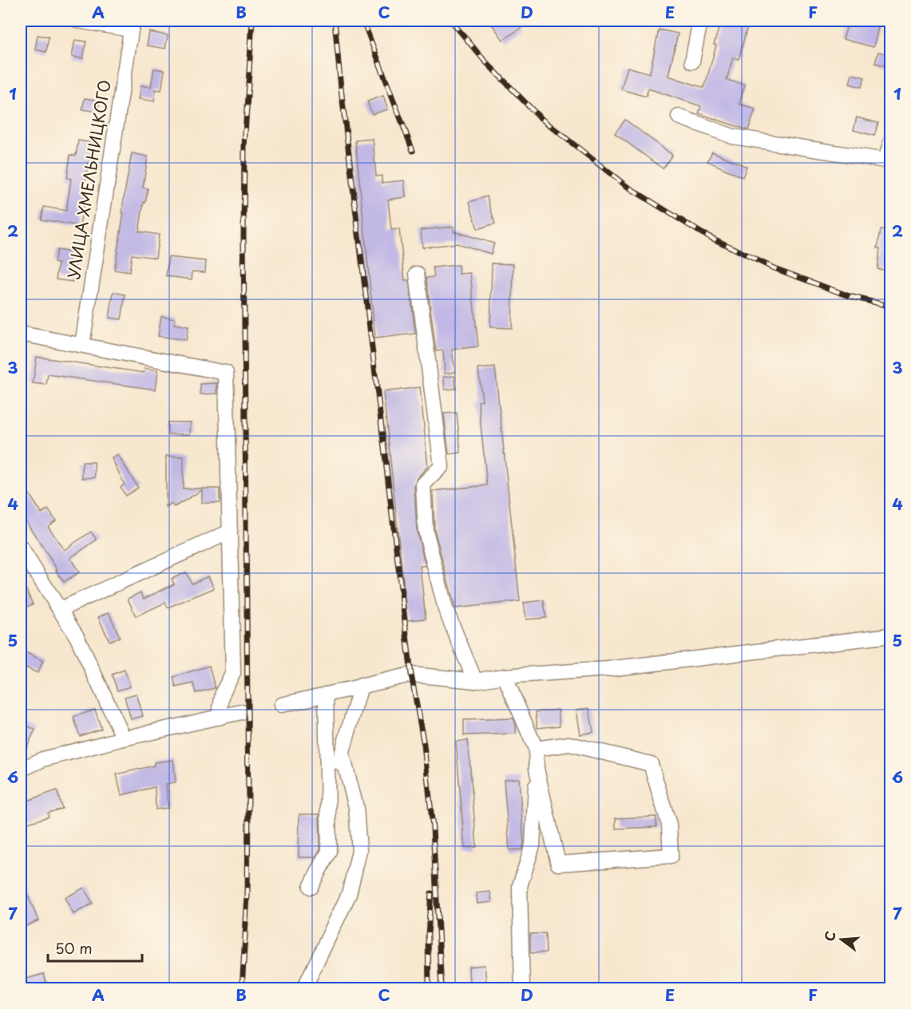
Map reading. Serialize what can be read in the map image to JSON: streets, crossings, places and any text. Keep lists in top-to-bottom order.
{
  "streets": {
    "street": ["УЛИЦА ХМЕЛЬНИЦКОГО"]
  },
  "scale_bar": "50 m",
  "north": "left",
  "grid": {
    "columns": [
      "A",
      "B",
      "C",
      "D",
      "E",
      "F"
    ],
    "rows": [
      "1",
      "2",
      "3",
      "4",
      "5",
      "6",
      "7"
    ]
  }
}
